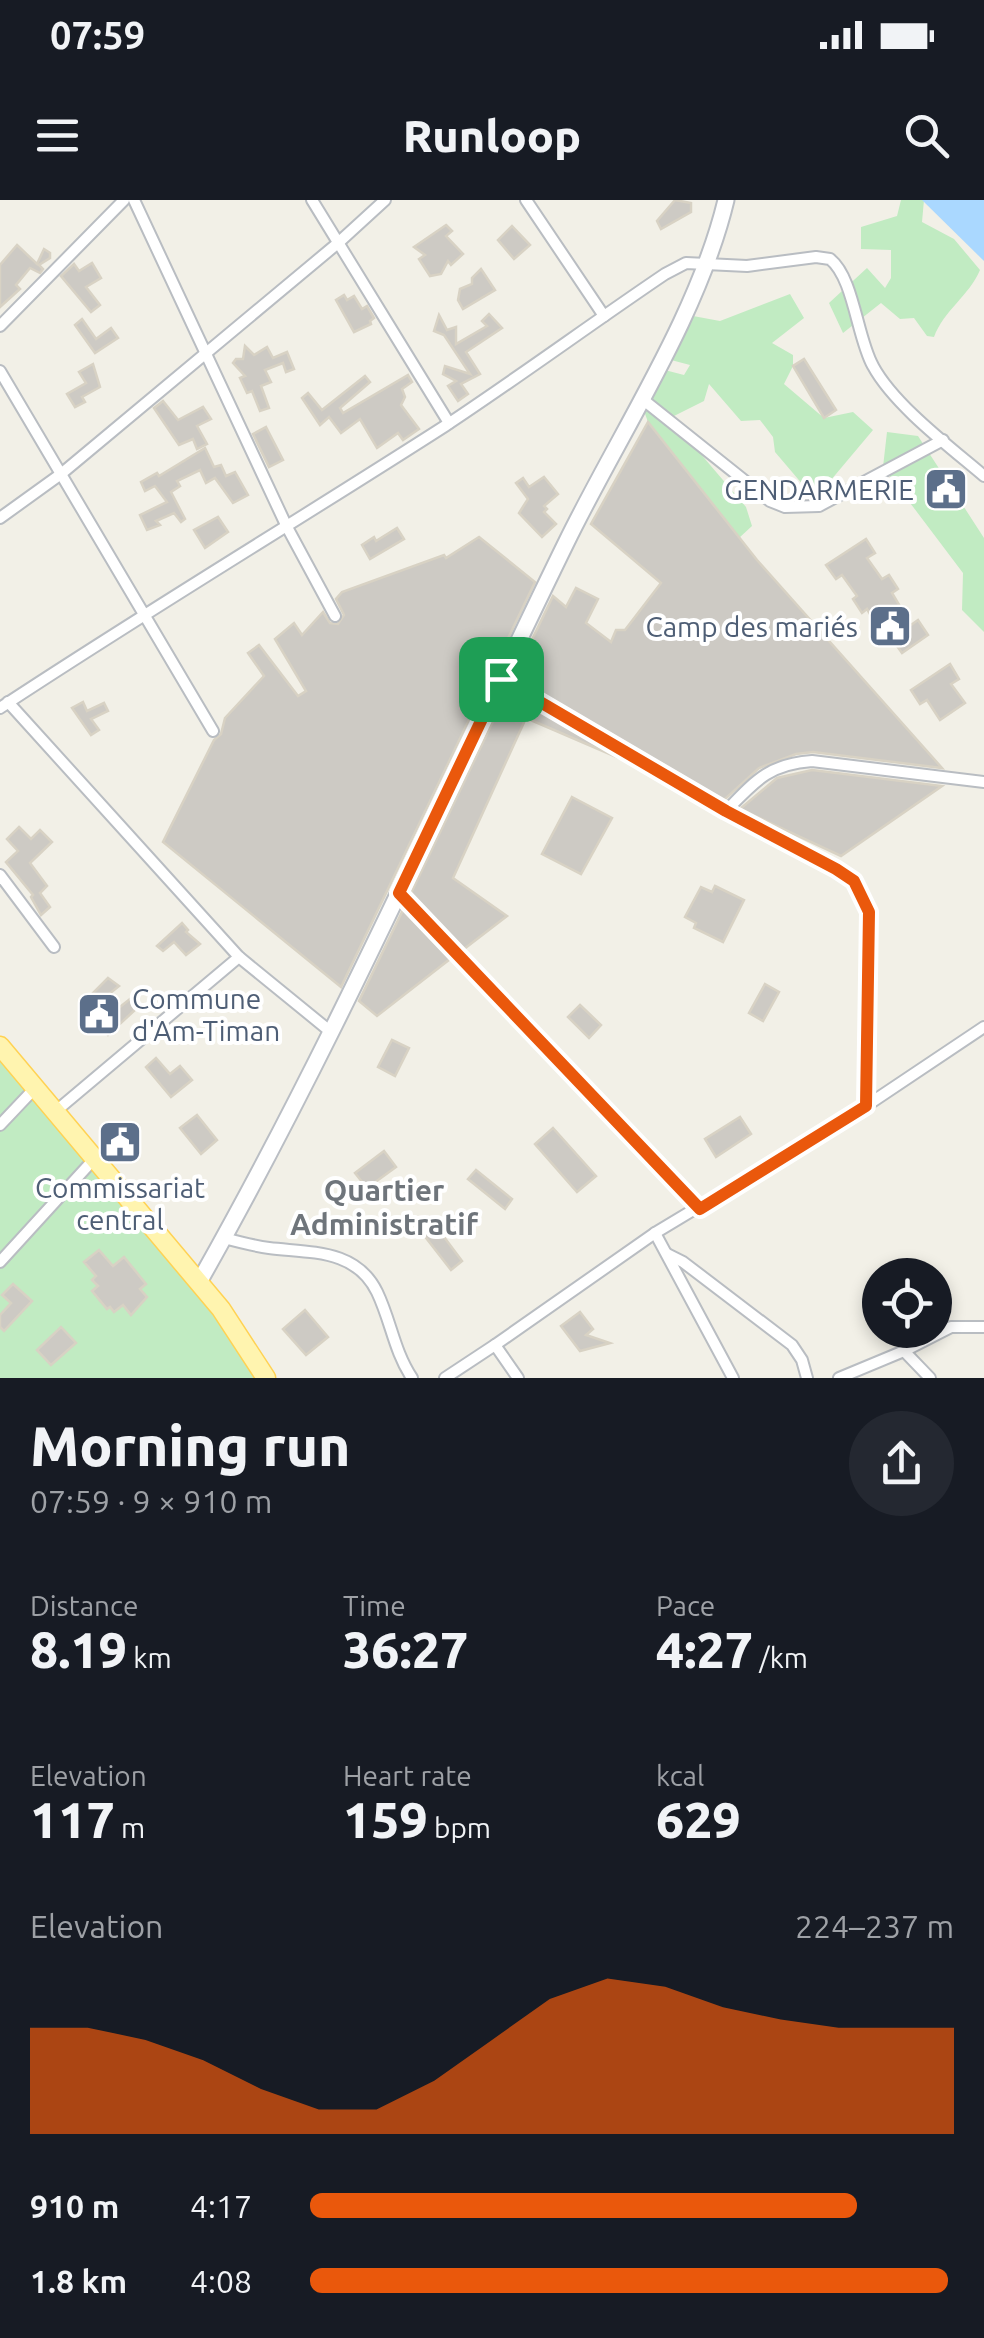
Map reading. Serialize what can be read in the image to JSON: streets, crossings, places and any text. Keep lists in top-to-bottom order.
{
  "districts": ["Quartier Administratif"],
  "places": {
    "public building": [
      "GENDARMERIE",
      "Camp des mariés",
      "Commune d'Am-Timan",
      "Commissariat central"
    ]
  },
  "page": {
    "status": "07:59",
    "header": "Runloop",
    "heading": ["Morning run", "07:59 · 9 × 910 m"],
    "stats": [
      ["Distance", "8.19 km"],
      ["Time", "36:27"],
      ["Pace", "4:27 /km"],
      ["Elevation", "117 m"],
      ["Heart rate", "159 bpm"],
      ["kcal", "629"]
    ],
    "chart": ["Elevation", "224–237 m"],
    "list": [
      {
        "name": "910 m",
        "note": "4:17"
      },
      {
        "name": "1.8 km",
        "note": "4:08"
      }
    ]
  }
}
